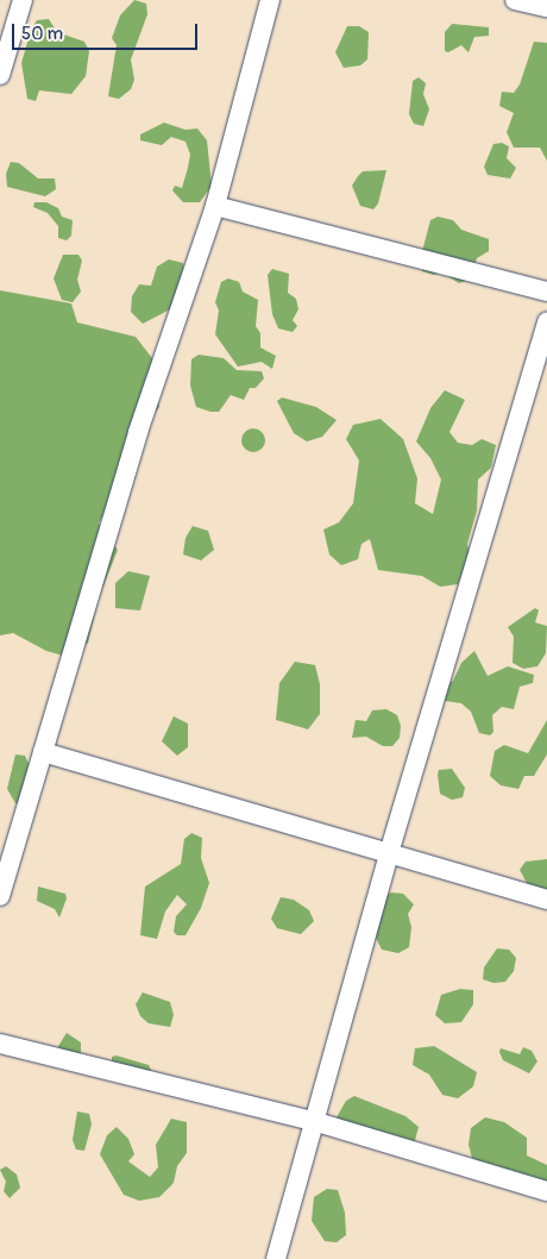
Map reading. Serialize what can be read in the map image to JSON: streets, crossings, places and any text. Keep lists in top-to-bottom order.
{
  "scale_bar": "50 m"
}
